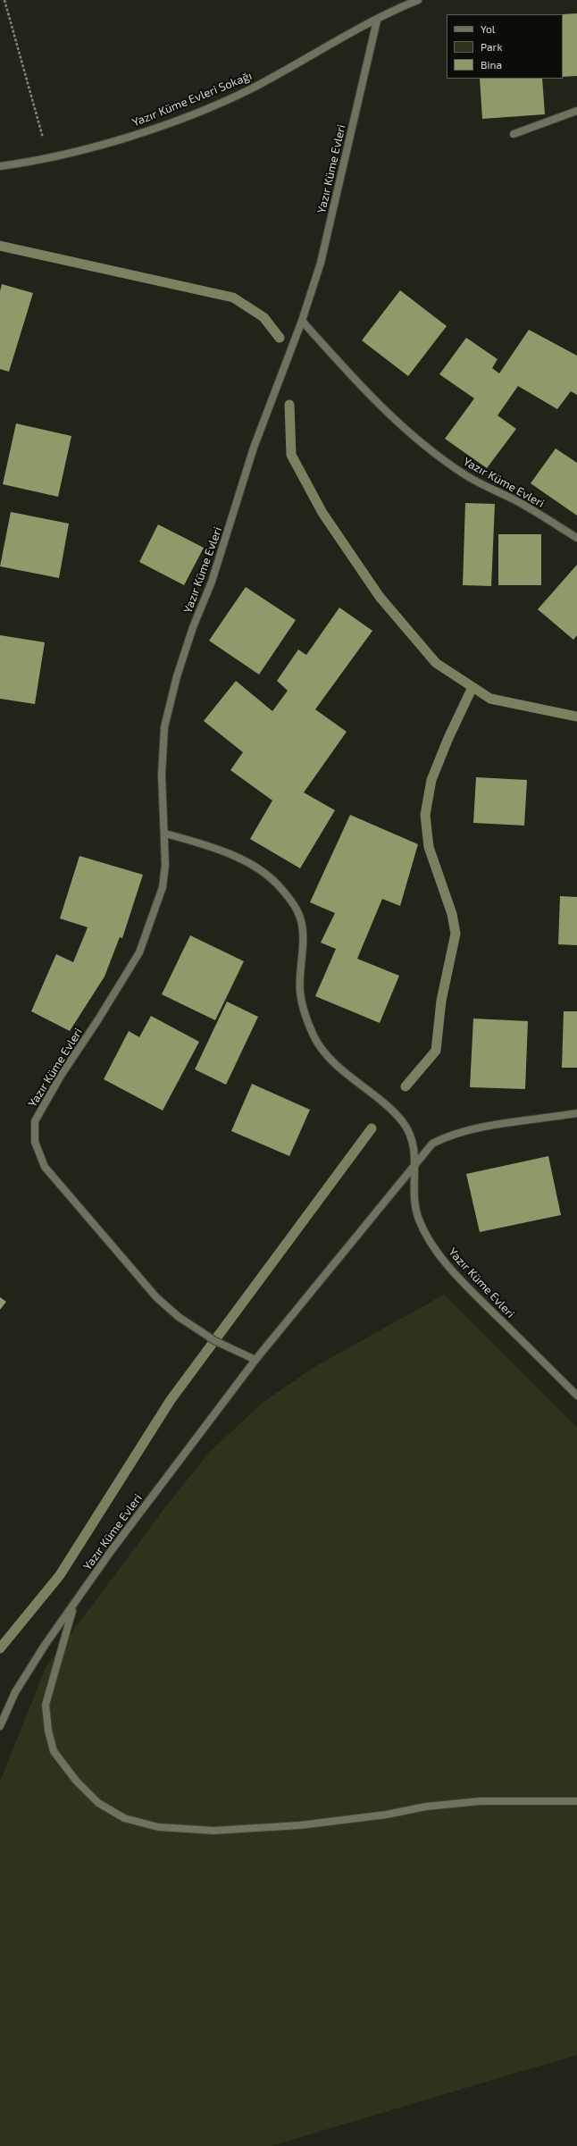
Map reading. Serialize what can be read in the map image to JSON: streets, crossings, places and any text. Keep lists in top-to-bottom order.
{
  "streets": {
    "street": ["Yazır Küme Evleri Sokağı", "Yazır Küme Evleri"]
  },
  "crossings": [
    ["Yazır Küme Evleri Sokağı", "Yazır Küme Evleri"]
  ],
  "legend": ["Yol", "Park", "Bina"]
}
